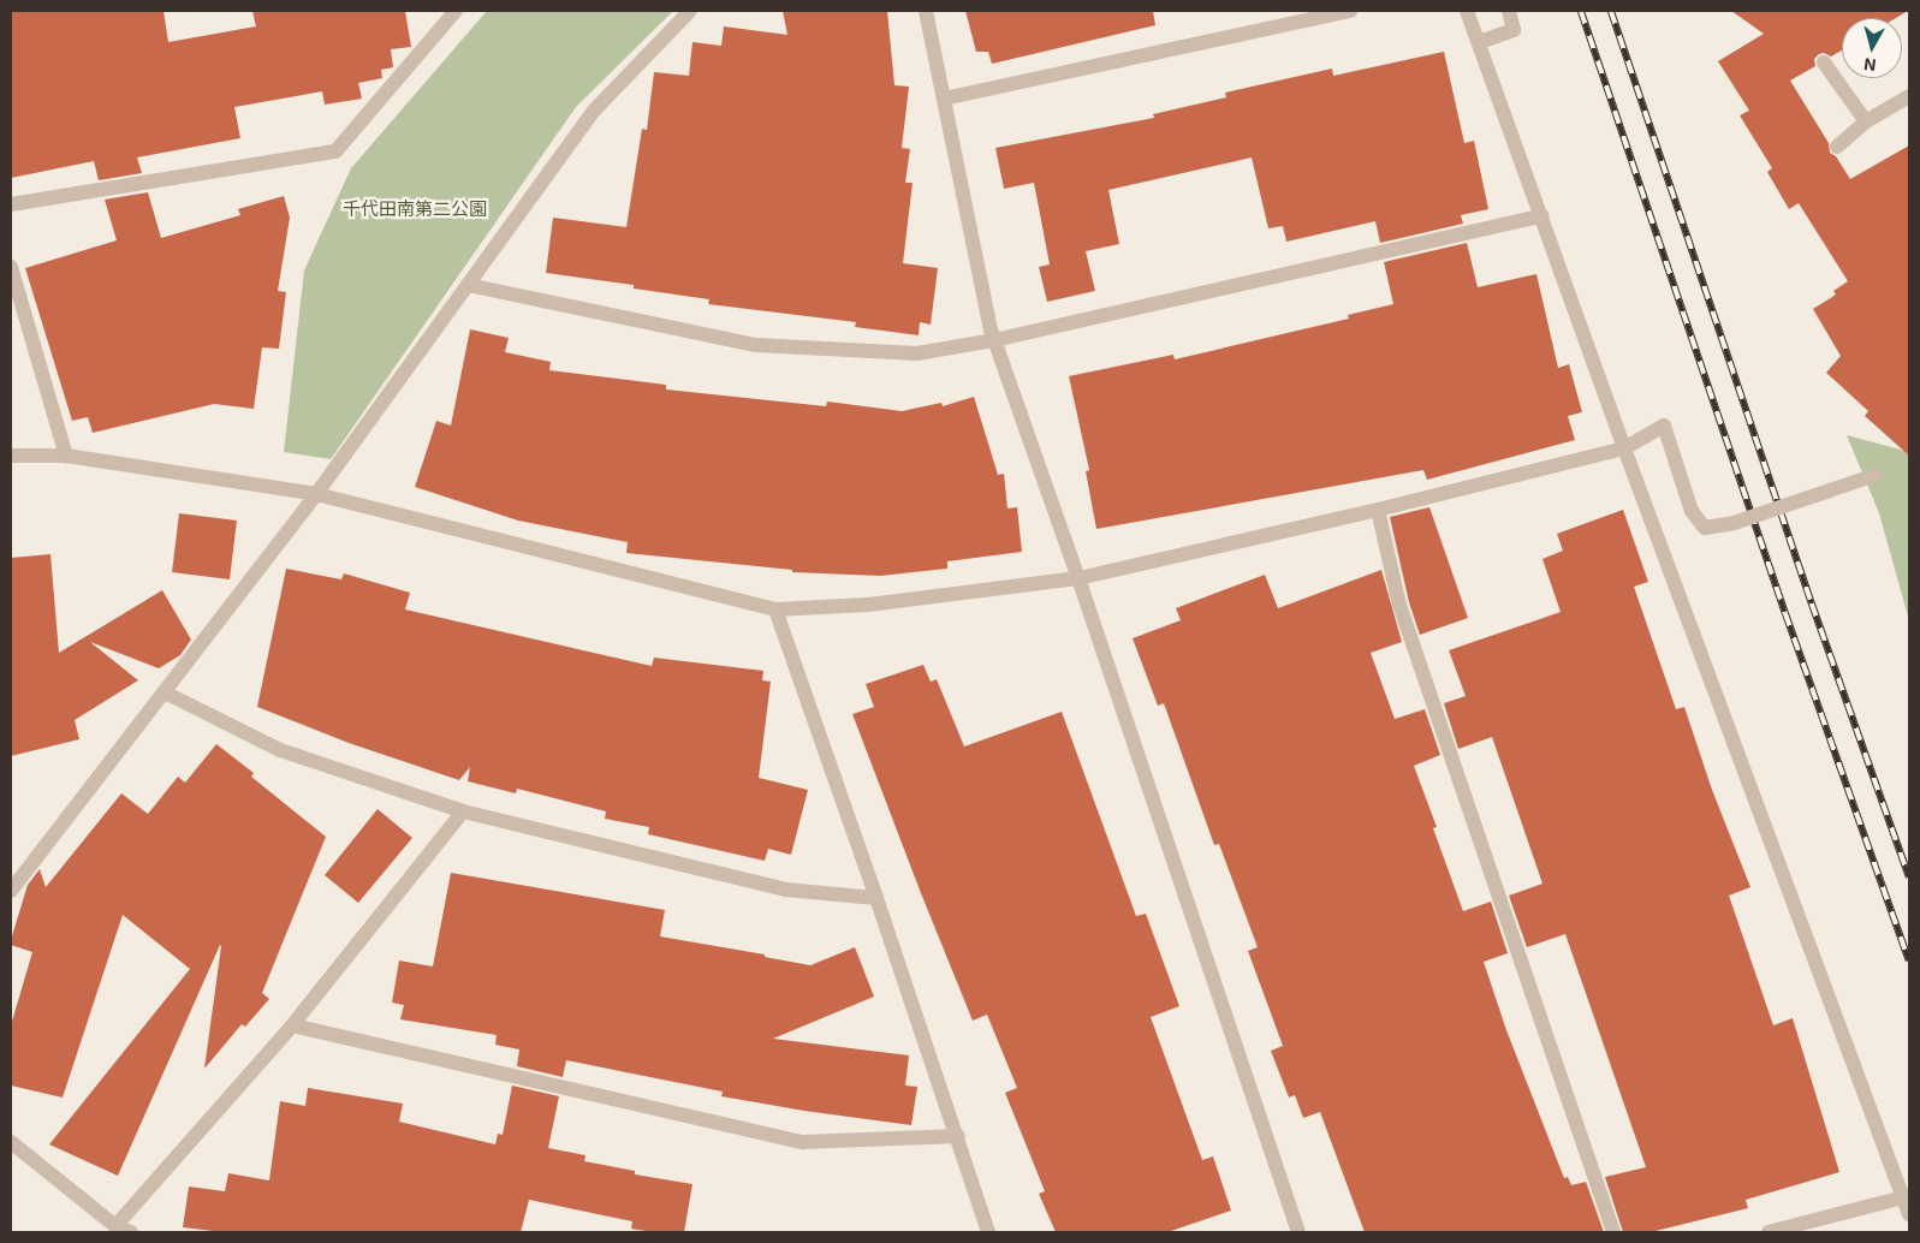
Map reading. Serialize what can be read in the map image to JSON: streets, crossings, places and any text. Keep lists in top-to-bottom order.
{
  "parks": ["千代田南第二公園"],
  "north": "bottom"
}
